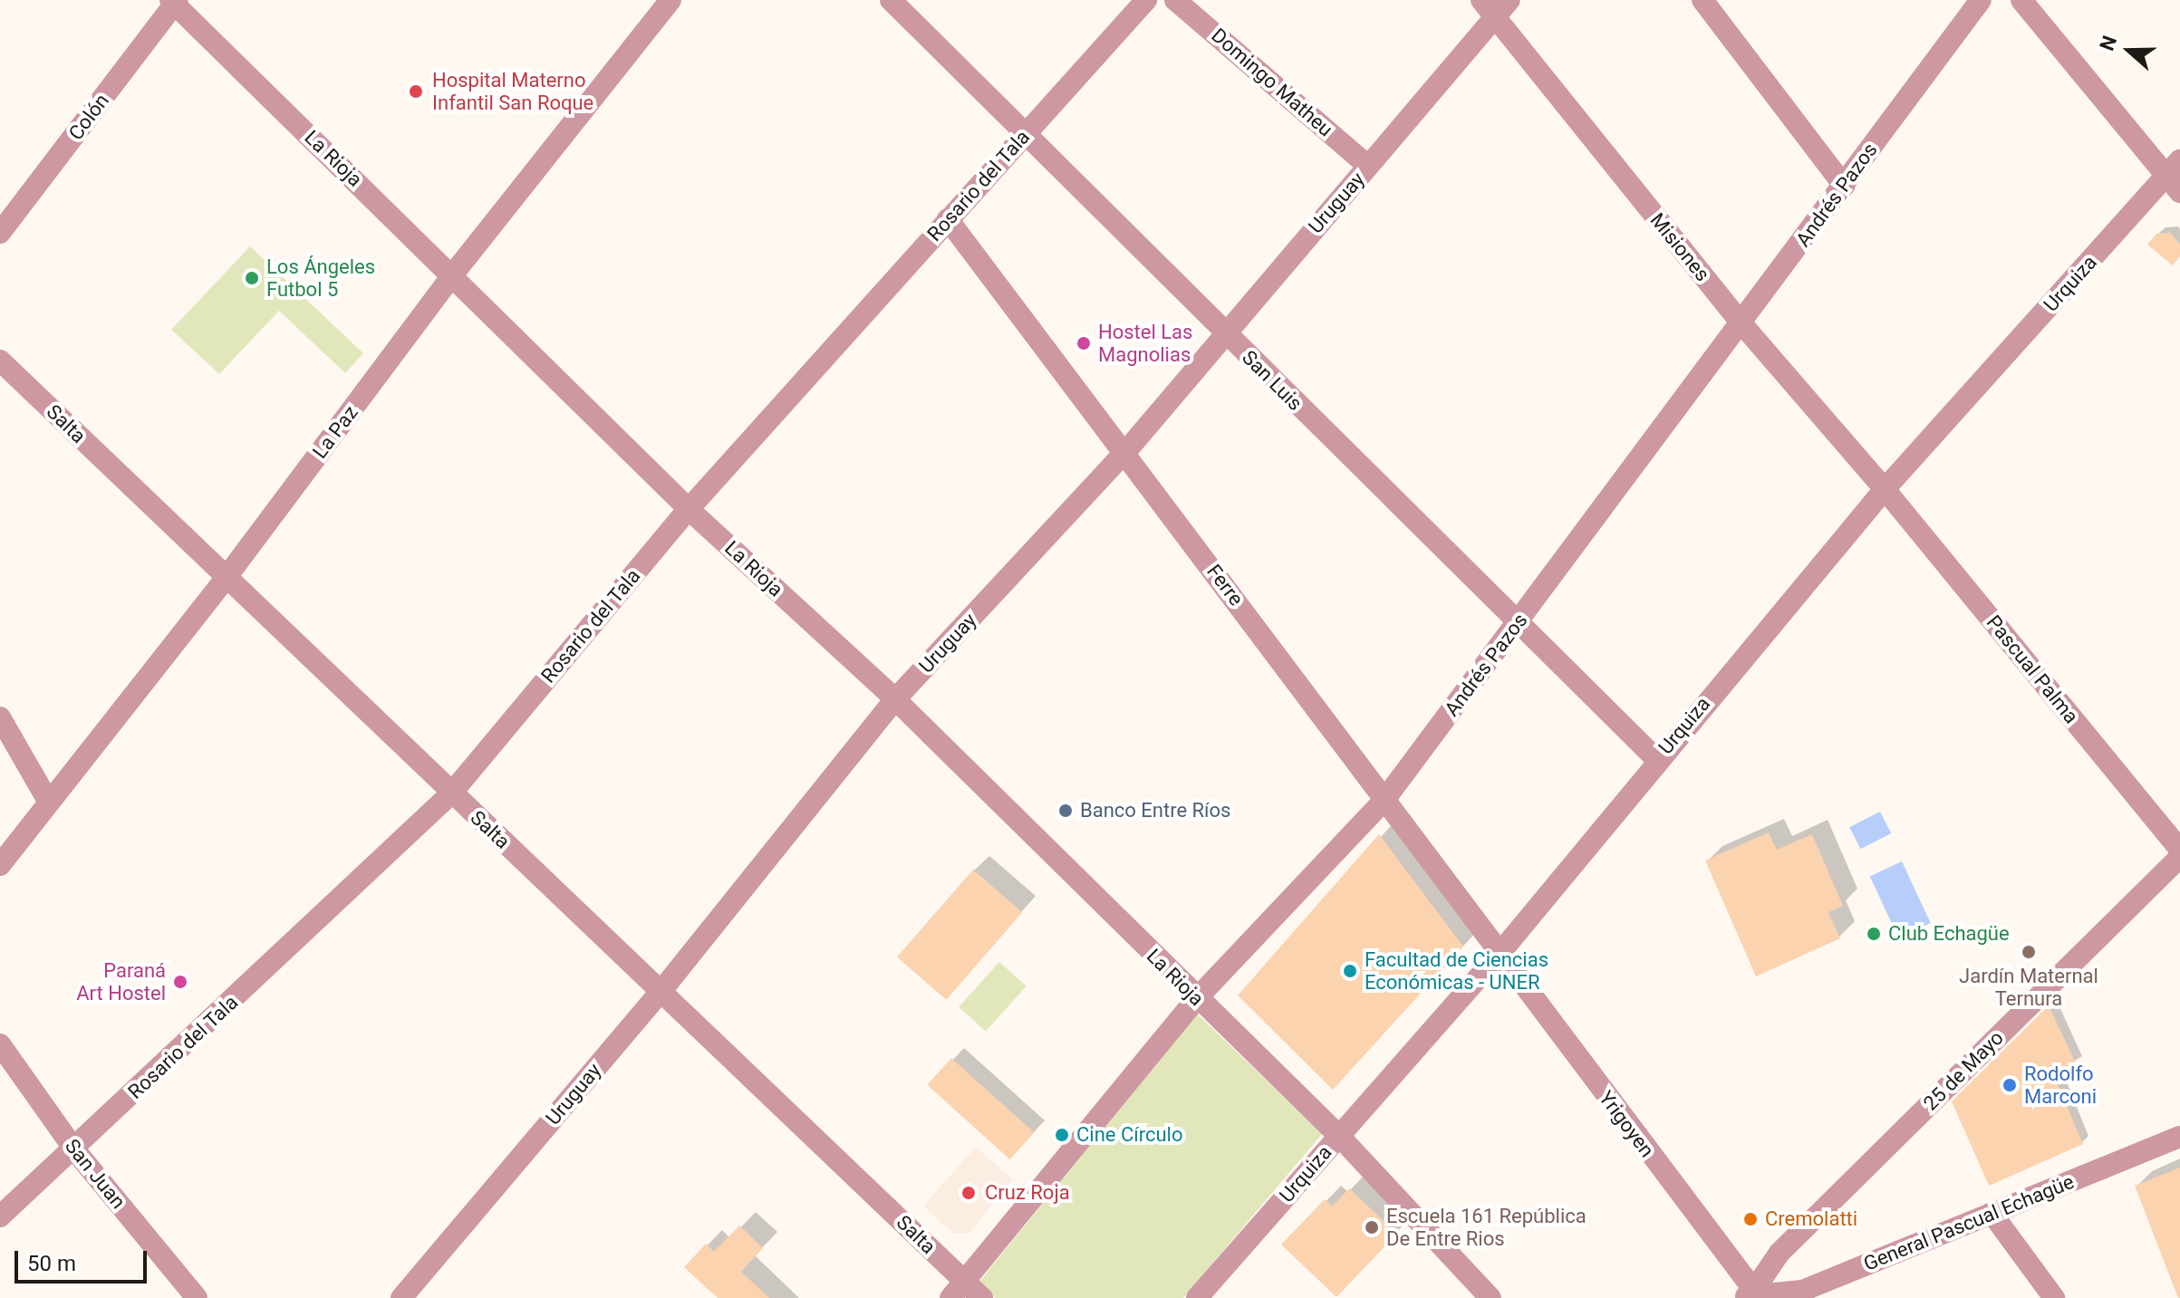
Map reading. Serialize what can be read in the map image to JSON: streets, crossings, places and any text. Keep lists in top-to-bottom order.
{
  "streets": {
    "street": [
      "Domingo Matheu",
      "Colón",
      "La Rioja",
      "Rosario del Tala",
      "Andrés Pazos",
      "Uruguay",
      "Misiones",
      "Urquiza",
      "San Luis",
      "Salta",
      "La Paz",
      "Ferre",
      "Pascual Palma",
      "25 de Mayo",
      "Yrigoyen",
      "San Juan",
      "General Pascual Echagüe"
    ]
  },
  "crossings": [
    ["Domingo Matheu", "Uruguay"],
    ["Colón", "La Rioja"],
    ["La Rioja", "Rosario del Tala"],
    ["La Rioja", "Andrés Pazos"],
    ["La Rioja", "Uruguay"],
    ["La Rioja", "Urquiza"],
    ["La Rioja", "La Paz"],
    ["Rosario del Tala", "San Luis"],
    ["Rosario del Tala", "Salta"],
    ["Rosario del Tala", "Ferre"],
    ["Rosario del Tala", "San Juan"],
    ["Andrés Pazos", "Misiones"],
    ["Andrés Pazos", "San Luis"],
    ["Andrés Pazos", "Salta"],
    ["Andrés Pazos", "Ferre"],
    ["Uruguay", "Misiones"],
    ["Uruguay", "San Luis"],
    ["Uruguay", "Salta"],
    ["Uruguay", "Ferre"],
    ["Misiones", "Urquiza"],
    ["Misiones", "Pascual Palma"],
    ["Urquiza", "San Luis"],
    ["Urquiza", "Ferre"],
    ["Urquiza", "Pascual Palma"],
    ["Urquiza", "Yrigoyen"],
    ["Salta", "La Paz"],
    ["Ferre", "Yrigoyen"],
    ["25 de Mayo", "Yrigoyen"],
    ["25 de Mayo", "General Pascual Echagüe"],
    ["Yrigoyen", "General Pascual Echagüe"]
  ],
  "places": [
    "Hospital Materno Infantil San Roque",
    "Los Ángeles Futbol 5",
    "Hostel Las Magnolias",
    "Banco Entre Ríos",
    "Club Echagüe",
    "Jardín Maternal Ternura",
    "Facultad de Ciencias Económicas - UNER",
    "Paraná Art Hostel",
    "Rodolfo Marconi",
    "Cine Círculo",
    "Cruz Roja",
    "Cremolatti",
    "Escuela 161 República De Entre Rios"
  ],
  "scale_bar": "50 m",
  "north": "left"
}
